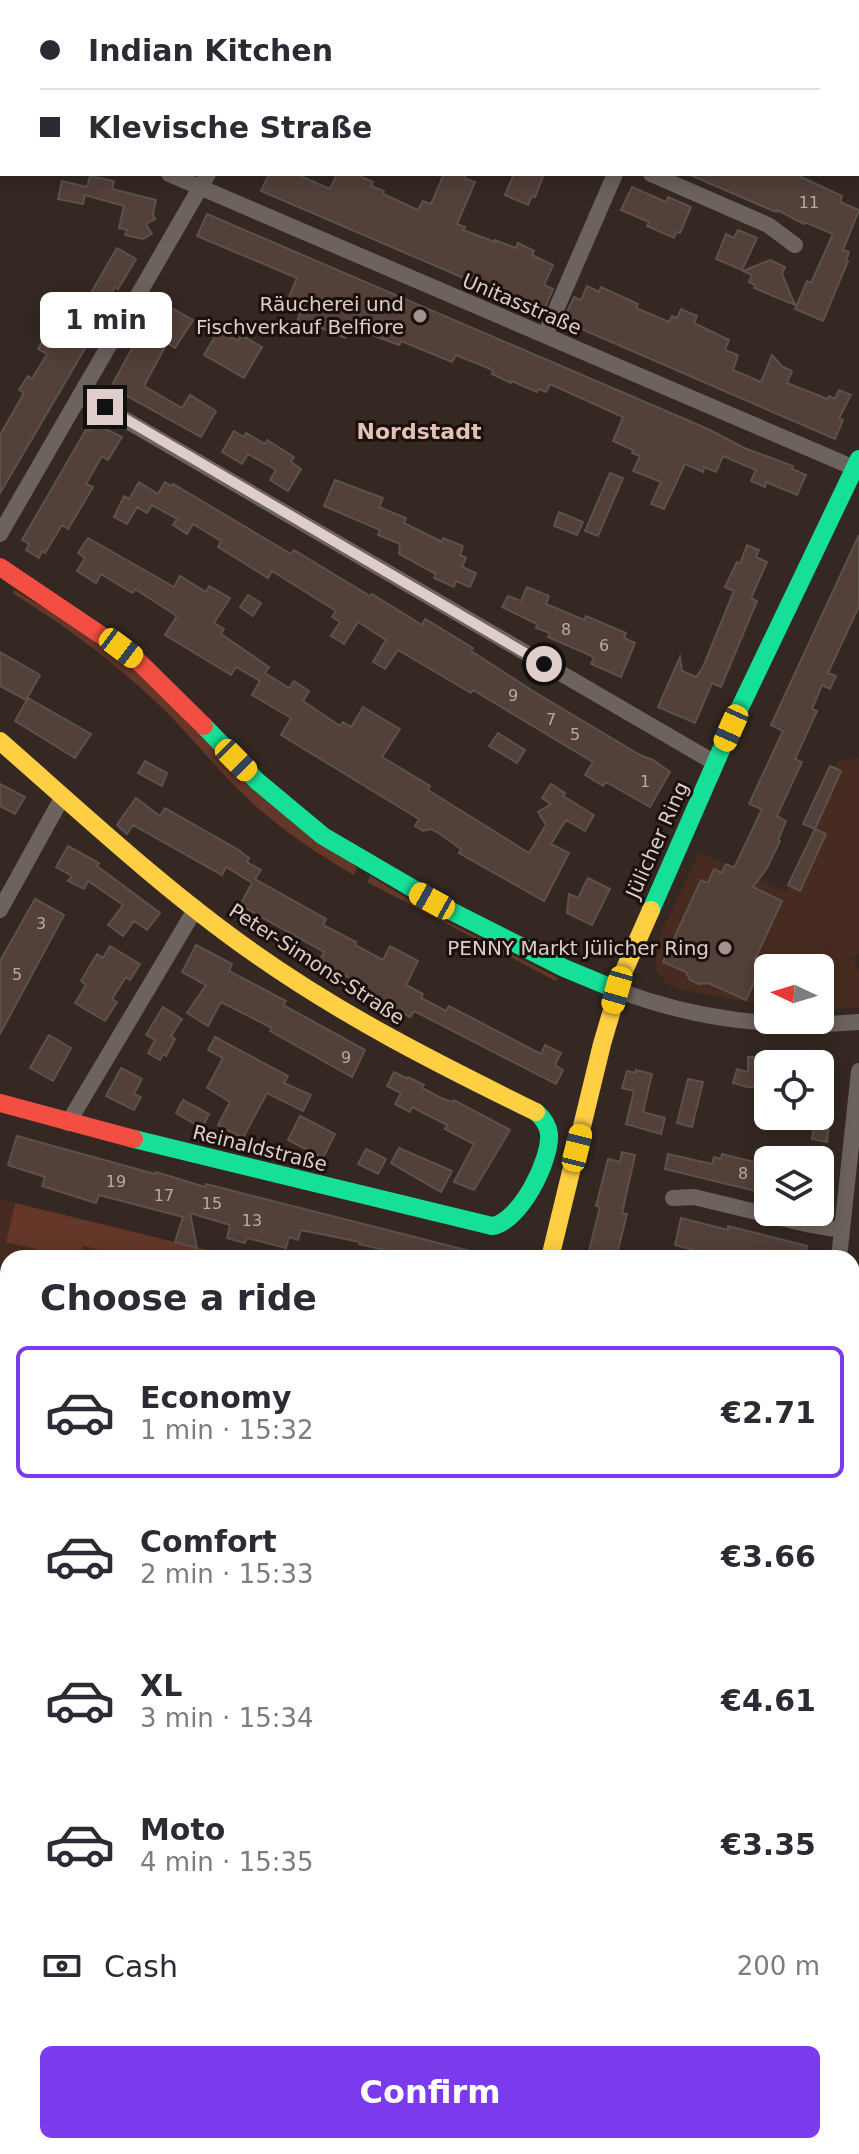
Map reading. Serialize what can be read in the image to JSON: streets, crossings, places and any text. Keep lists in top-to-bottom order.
{
  "streets": {
    "main road": ["Jülicher Ring", "Peter-Simons-Straße", "Reinaldstraße"],
    "street": ["Unitasstraße"]
  },
  "crossings": [
    ["Unitasstraße", "Jülicher Ring"],
    ["Peter-Simons-Straße", "Reinaldstraße"]
  ],
  "districts": ["Nordstadt"],
  "places": ["Räucherei und Fischverkauf Belfiore", "PENNY Markt Jülicher Ring"],
  "house_numbers": [
    "11",
    "8",
    "6",
    "9",
    "7",
    "5",
    "1",
    "3",
    "5",
    "9",
    "8",
    "19",
    "17",
    "15",
    "13"
  ],
  "north": "left",
  "page": {
    "banner": ["Indian Kitchen", "Klevische Straße"],
    "bubble": "1 min",
    "heading": "Choose a ride",
    "list": [
      {
        "name": "Economy",
        "note": "1 min · 15:32",
        "value": "€2.71"
      },
      {
        "name": "Comfort",
        "note": "2 min · 15:33",
        "value": "€3.66"
      },
      {
        "name": "XL",
        "note": "3 min · 15:34",
        "value": "€4.61"
      },
      {
        "name": "Moto",
        "note": "4 min · 15:35",
        "value": "€3.35"
      }
    ],
    "pay": ["Cash", "200 m"],
    "buttons": "Confirm"
  }
}
